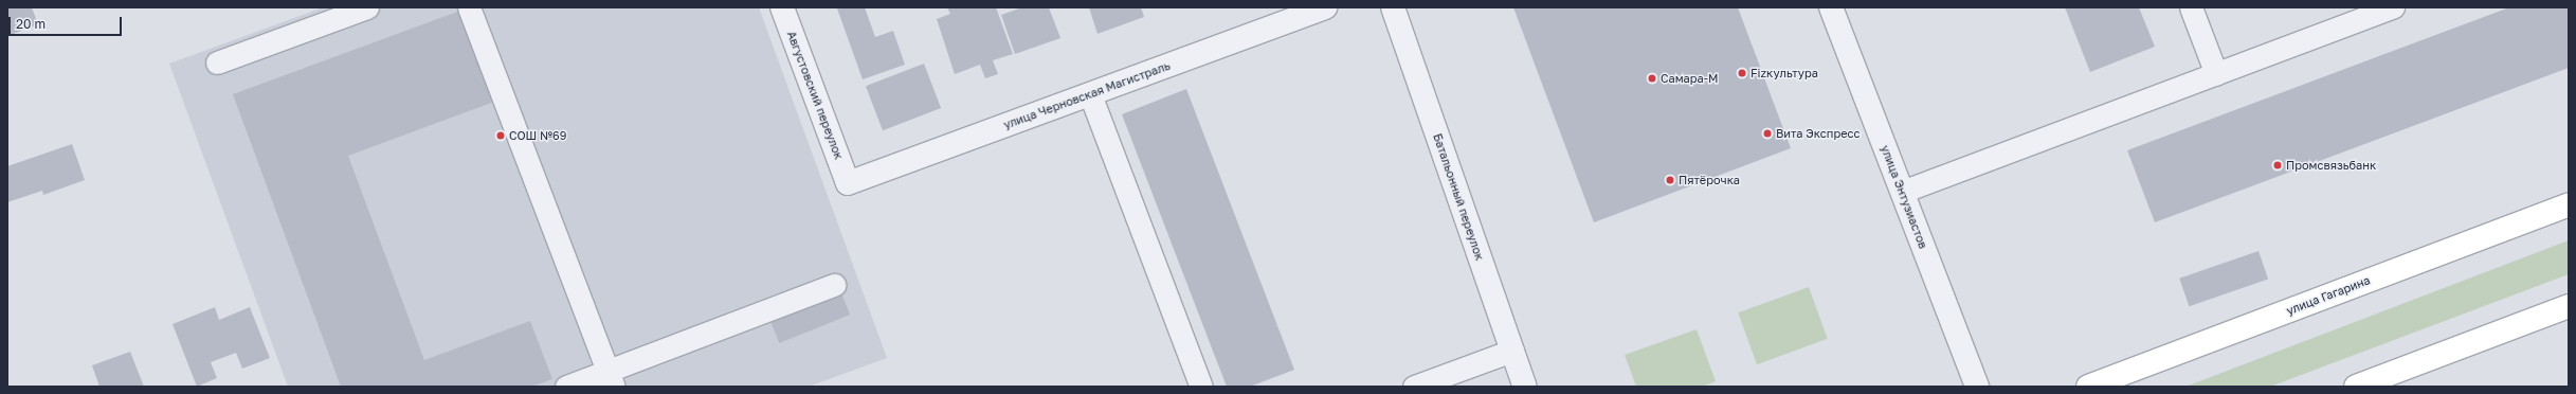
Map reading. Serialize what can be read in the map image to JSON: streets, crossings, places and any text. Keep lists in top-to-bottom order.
{
  "streets": {
    "main road": ["улица Гагарина"],
    "street": [
      "Августовский переулок",
      "улица Черновская Магистраль",
      "Батальонный переулок",
      "улица Энтузиастов"
    ]
  },
  "crossings": [
    ["Августовский переулок", "улица Черновская Магистраль"]
  ],
  "places": [
    "Fizкультура",
    "Самара-М",
    "Вита Экспресс",
    "СОШ №69",
    "Промсвязьбанк",
    "Пятёрочка"
  ],
  "scale_bar": "20 m"
}
